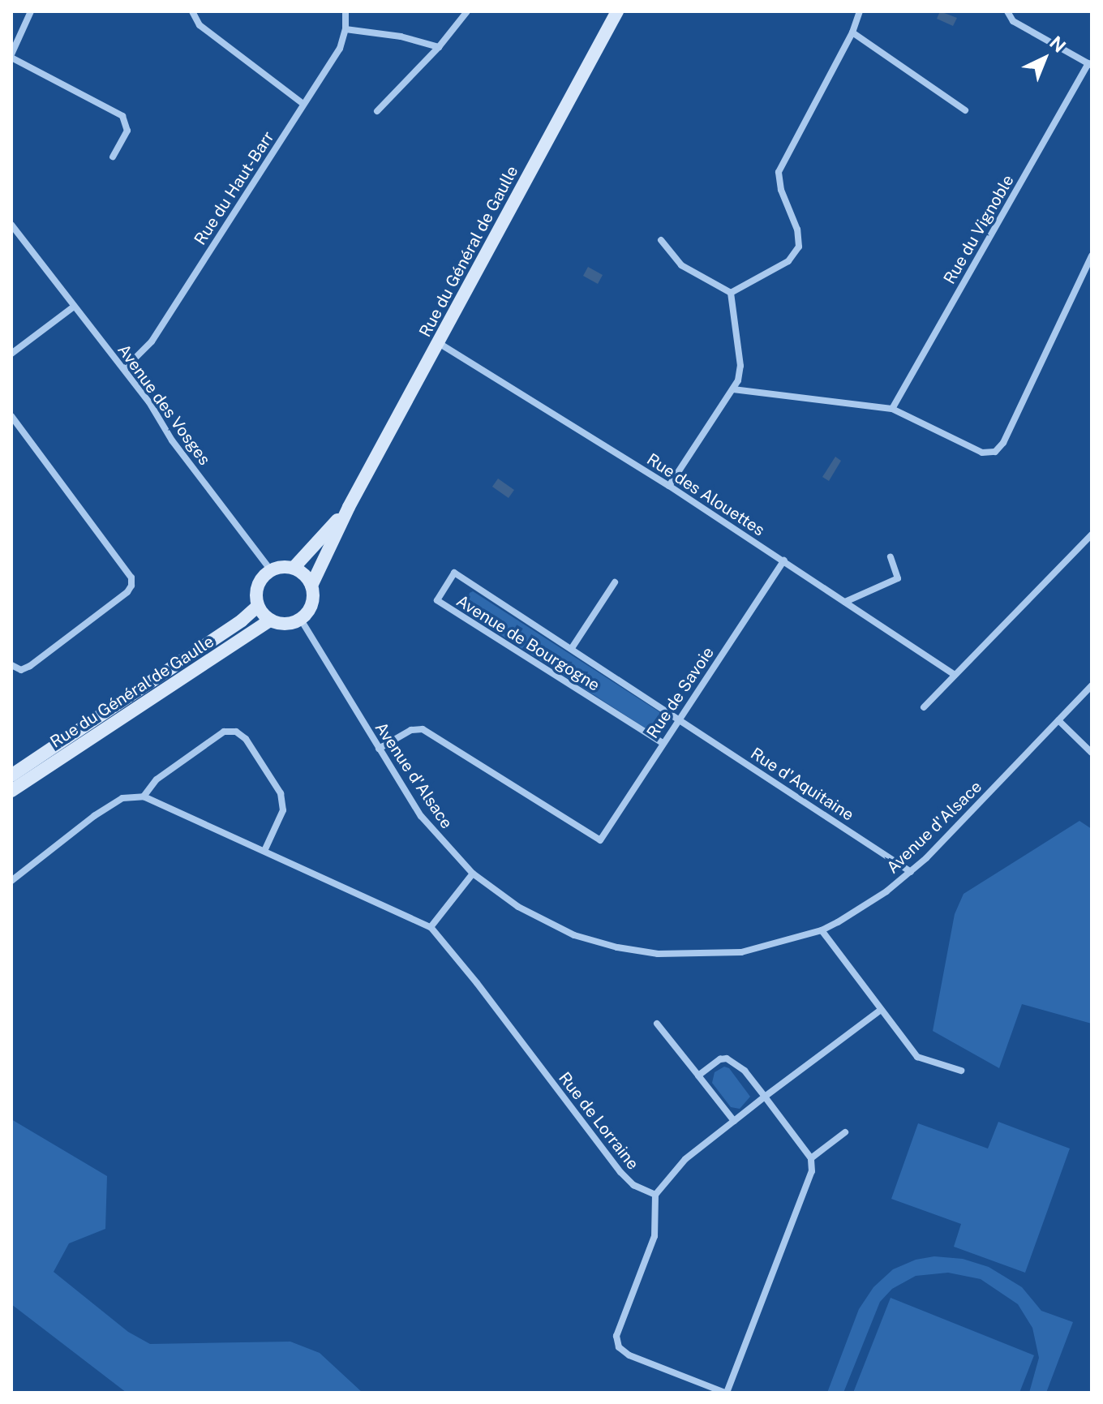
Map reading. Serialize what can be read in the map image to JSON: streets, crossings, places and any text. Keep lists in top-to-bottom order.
{
  "streets": {
    "main road": ["Rue du Général de Gaulle"],
    "street": [
      "Rue du Haut-Barr",
      "Rue du Vignoble",
      "Avenue des Vosges",
      "Rue des Alouettes",
      "Avenue de Bourgogne",
      "Rue de Savoie",
      "Avenue d'Alsace",
      "Rue d'Aquitaine",
      "Rue de Lorraine"
    ]
  },
  "crossings": [
    ["Rue du Haut-Barr", "Avenue des Vosges"],
    ["Rue du Général de Gaulle", "Avenue des Vosges"],
    ["Rue du Général de Gaulle", "Rue des Alouettes"],
    ["Rue du Général de Gaulle", "Avenue d'Alsace"],
    ["Avenue des Vosges", "Avenue d'Alsace"],
    ["Rue des Alouettes", "Rue de Savoie"],
    ["Avenue de Bourgogne", "Rue de Savoie"],
    ["Avenue de Bourgogne", "Rue d'Aquitaine"],
    ["Rue de Savoie", "Avenue d'Alsace"],
    ["Rue de Savoie", "Rue d'Aquitaine"],
    ["Avenue d'Alsace", "Rue d'Aquitaine"]
  ],
  "north": "top right"
}
